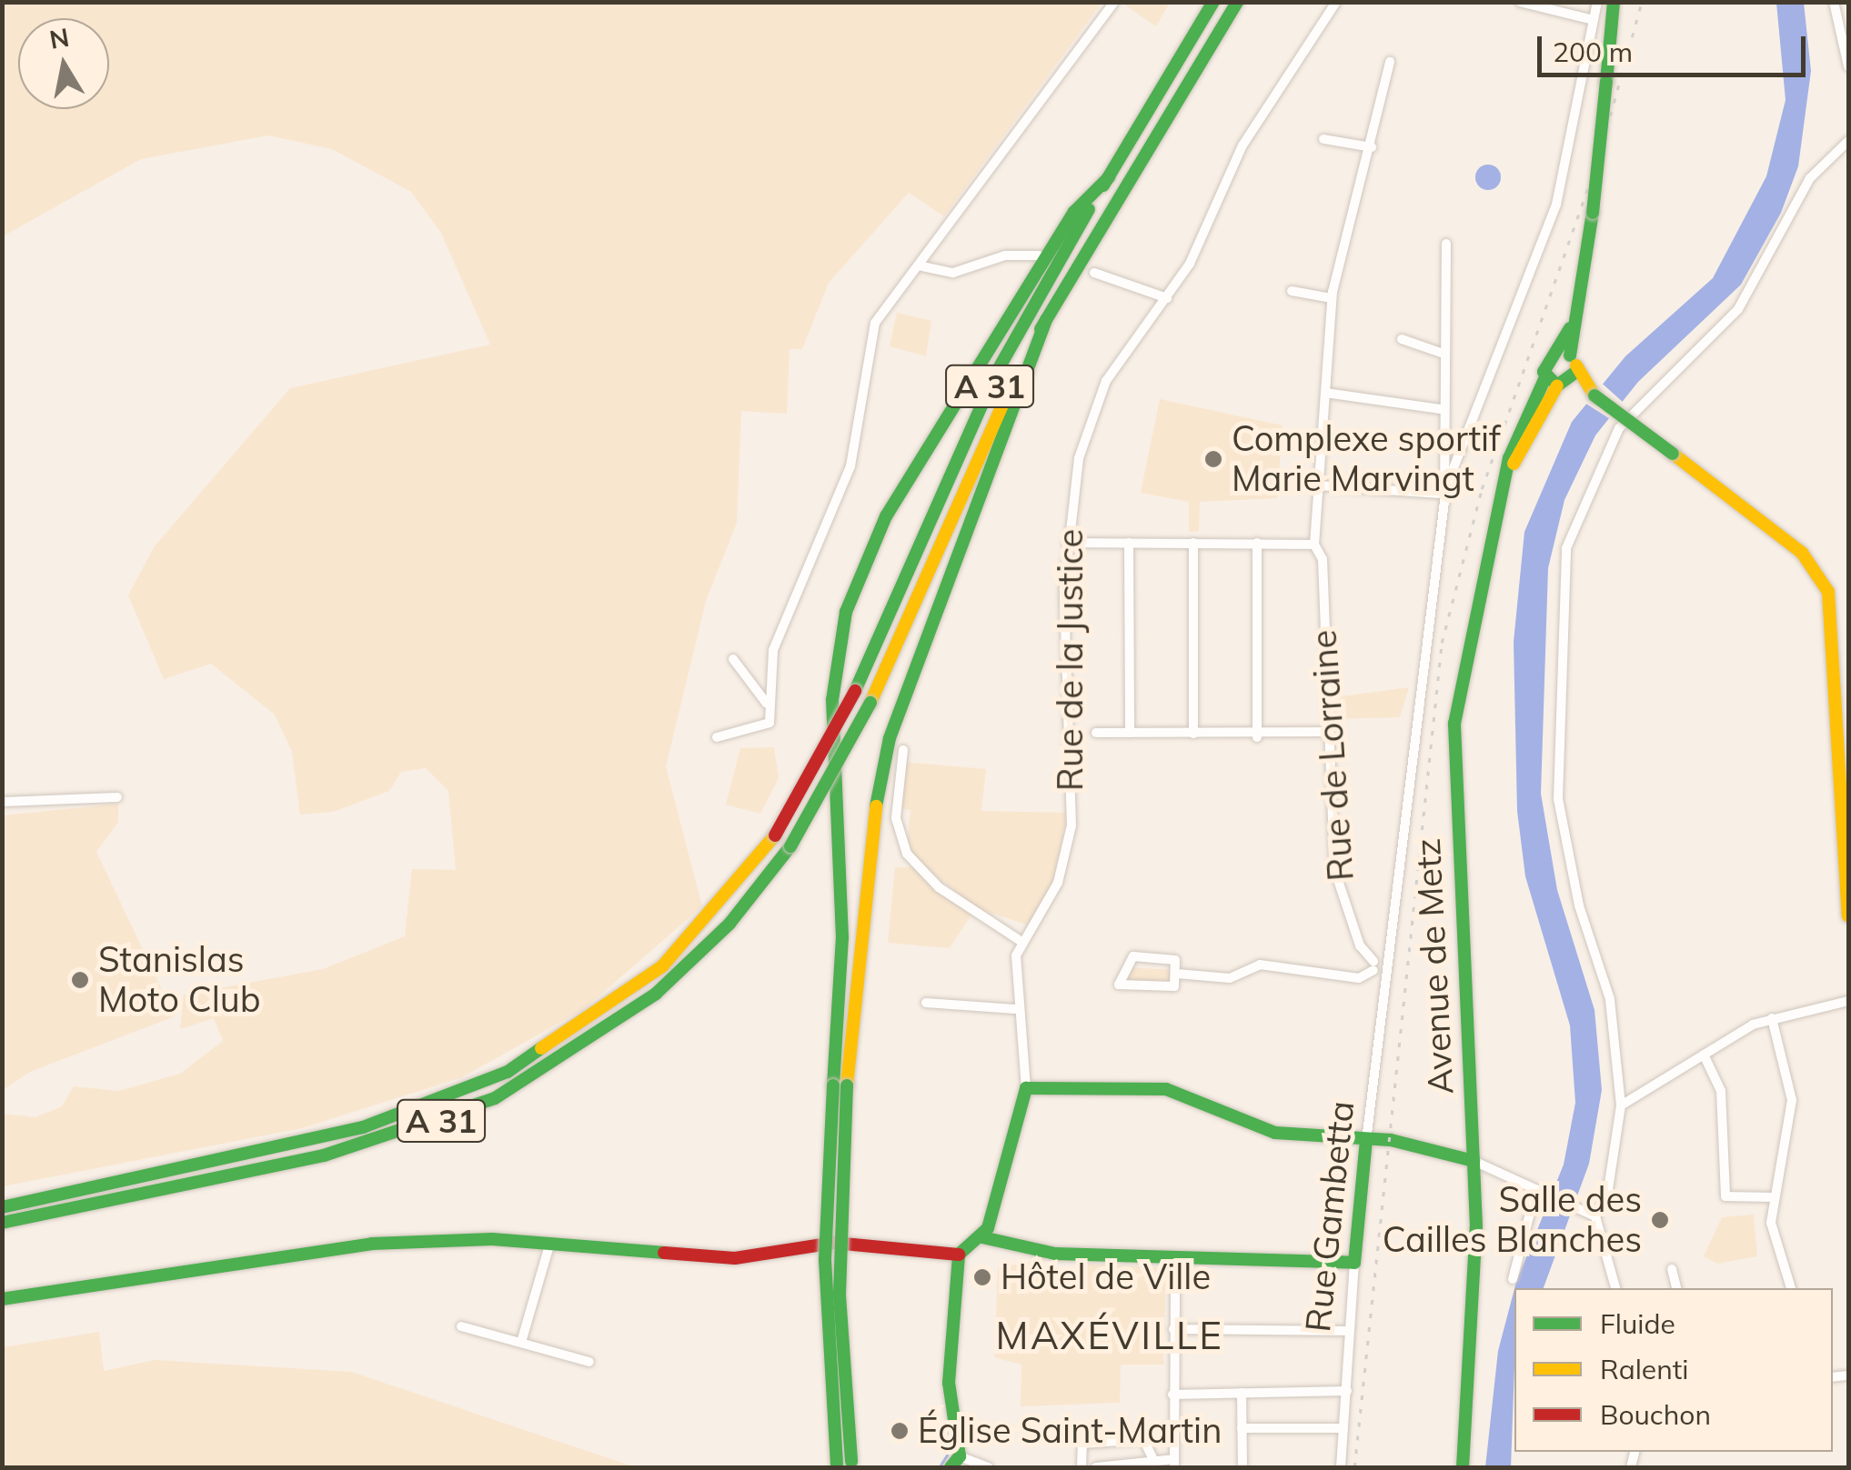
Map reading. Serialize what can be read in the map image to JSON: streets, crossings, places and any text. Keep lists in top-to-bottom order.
{
  "streets": {
    "main road": ["A 31", "Avenue de Metz", "Rue Gambetta"],
    "street": ["Rue de la Justice", "Rue de Lorraine"]
  },
  "crossings": [
    ["Rue de Lorraine", "Rue Gambetta"]
  ],
  "districts": ["MAXÉVILLE"],
  "places": [
    "Complexe sportif Marie Marvingt",
    "Stanislas Moto Club",
    "Salle des Cailles Blanches",
    "Hôtel de Ville",
    "Église Saint-Martin"
  ],
  "legend": ["Fluide", "Ralenti", "Bouchon"],
  "scale_bar": "200 m",
  "north": "top"
}
